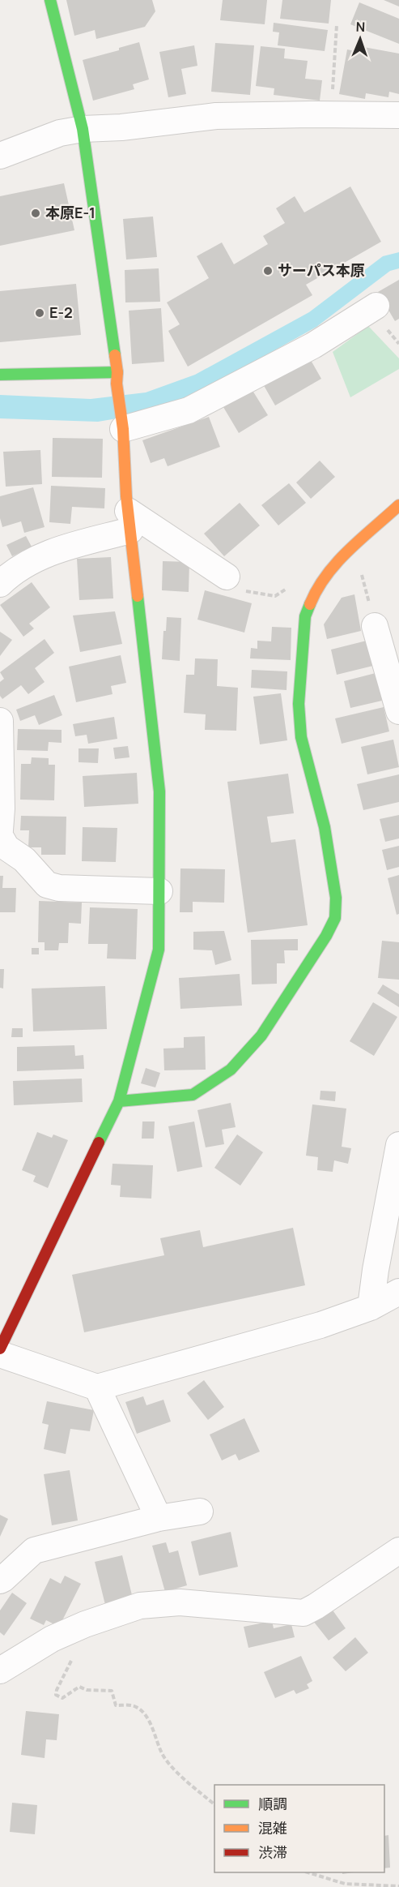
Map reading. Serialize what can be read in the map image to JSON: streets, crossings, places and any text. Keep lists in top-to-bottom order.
{
  "places": ["本原E-1", "サーパス本原", "E-2"],
  "legend": ["順調", "混雑", "渋滞"],
  "north": "top"
}
